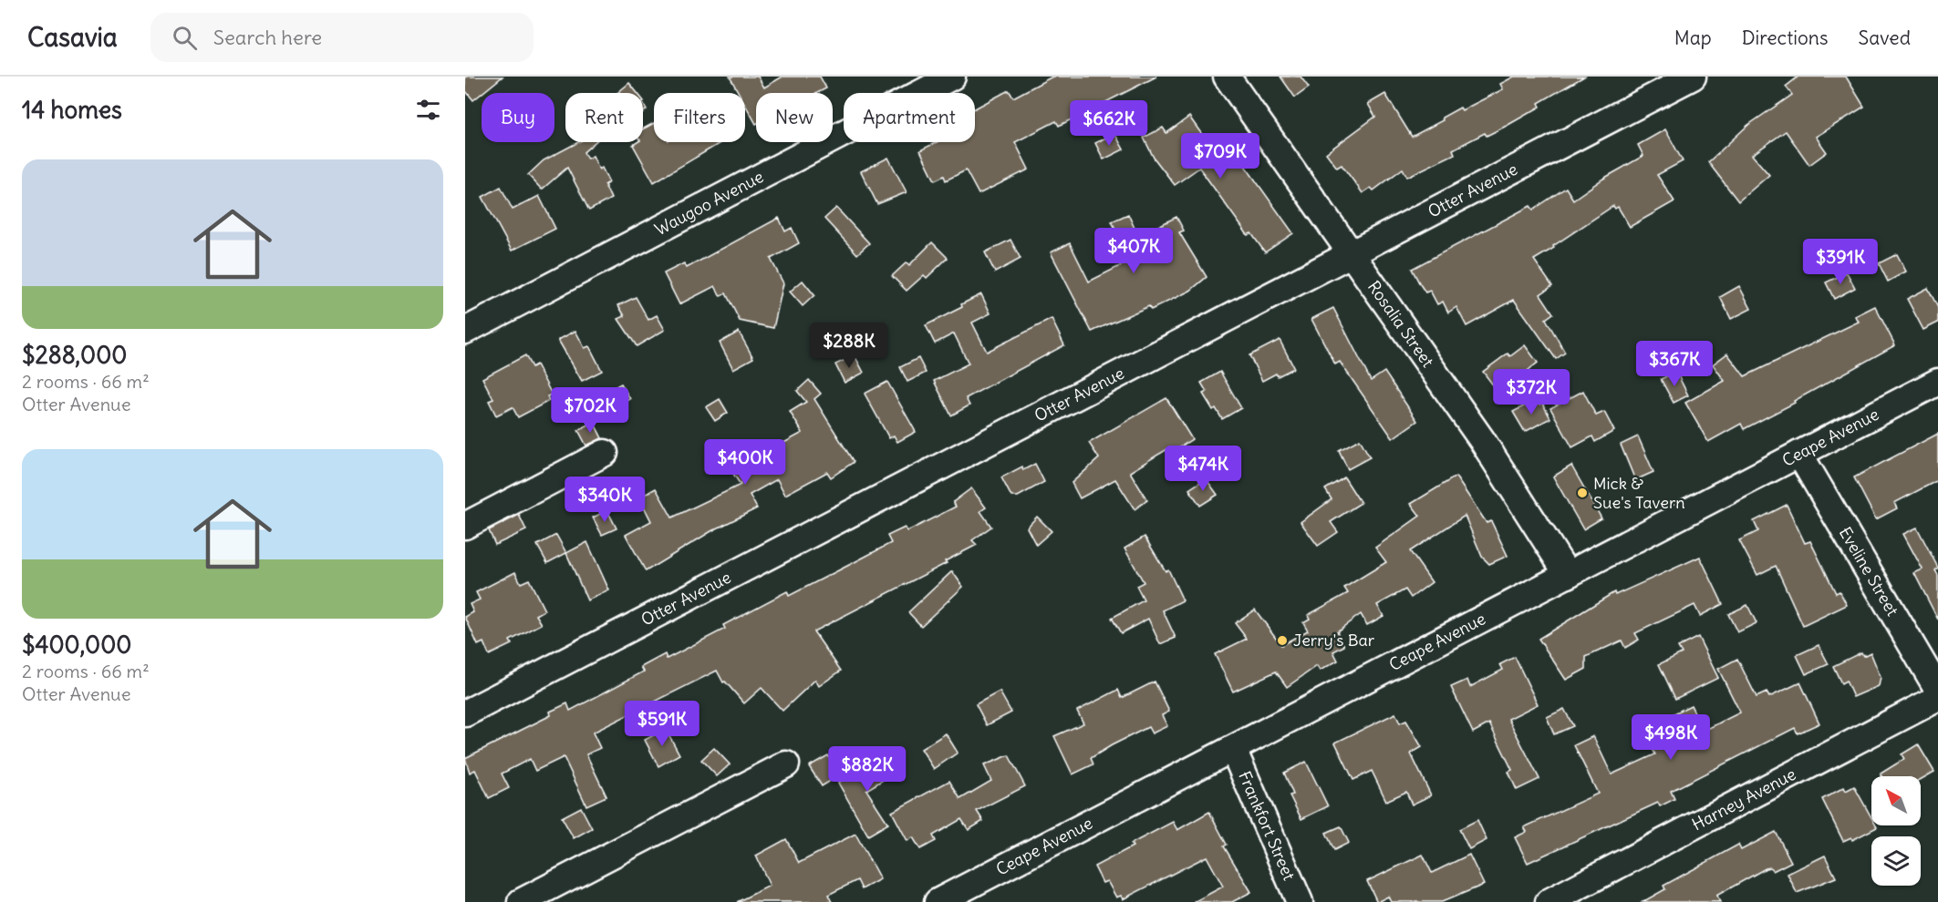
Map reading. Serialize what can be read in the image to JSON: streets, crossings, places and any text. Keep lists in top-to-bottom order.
{
  "streets": {
    "street": [
      "Otter Avenue",
      "Waugoo Avenue",
      "Rosalia Street",
      "Ceape Avenue",
      "Eveline Street",
      "Harney Avenue",
      "Frankfort Street"
    ]
  },
  "crossings": [
    ["Otter Avenue", "Rosalia Street"],
    ["Rosalia Street", "Ceape Avenue"],
    ["Ceape Avenue", "Eveline Street"],
    ["Ceape Avenue", "Frankfort Street"]
  ],
  "places": ["Mick & Sue's Tavern", "Jerry's Bar"],
  "north": "top left",
  "page": {
    "header": "Casavia",
    "search": "Search here",
    "nav": ["Map", "Directions", "Saved"],
    "heading": "14 homes",
    "chip": [
      "Buy",
      "Rent",
      "Filters",
      "New",
      "Apartment"
    ],
    "price": [
      "$662K",
      "$709K",
      "$407K",
      "$391K",
      "$288K",
      "$367K",
      "$372K",
      "$702K",
      "$400K",
      "$474K",
      "$340K",
      "$591K",
      "$498K",
      "$882K"
    ],
    "list": [
      {
        "name": "$288,000",
        "note": "2 rooms · 66 m² · Otter Avenue"
      },
      {
        "name": "$400,000",
        "note": "2 rooms · 66 m² · Otter Avenue"
      }
    ]
  }
}
